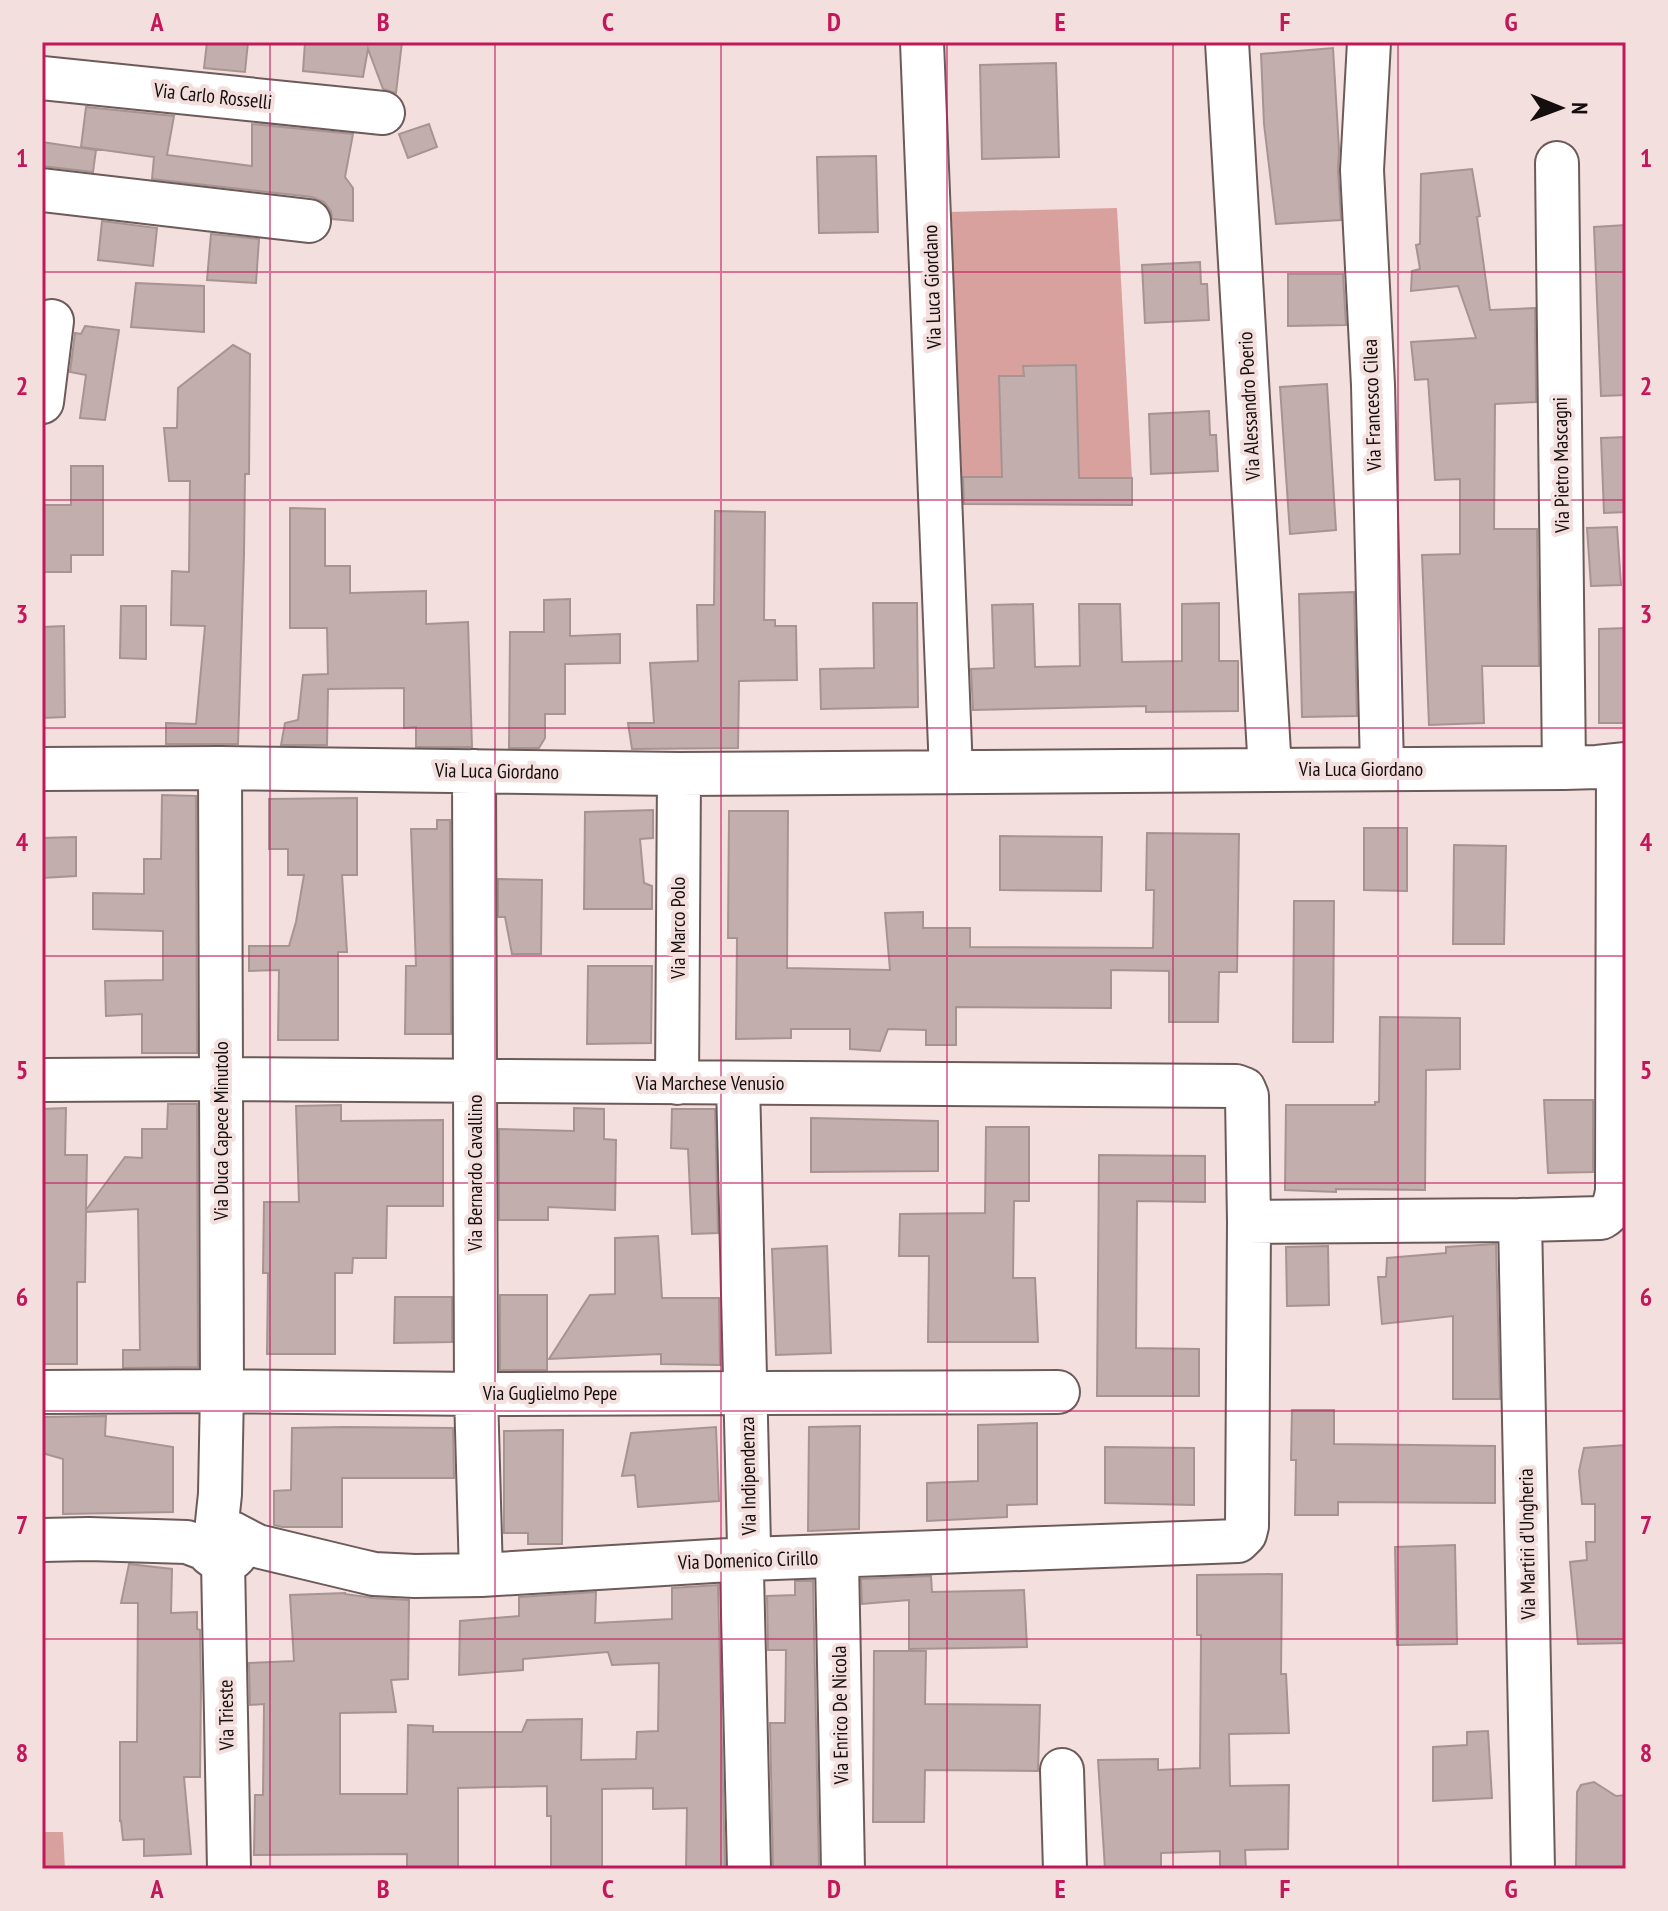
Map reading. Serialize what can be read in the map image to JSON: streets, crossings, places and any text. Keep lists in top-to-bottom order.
{
  "streets": {
    "street": [
      "Via Carlo Rosselli",
      "Via Luca Giordano",
      "Via Francesco Cilea",
      "Via Alessandro Poerio",
      "Via Pietro Mascagni",
      "Via Marco Polo",
      "Via Marchese Venusio",
      "Via Duca Capece Minutolo",
      "Via Bernardo Cavallino",
      "Via Guglielmo Pepe",
      "Via Indipendenza",
      "Via Martiri d'Ungheria",
      "Via Domenico Cirillo",
      "Via Trieste",
      "Via Enrico De Nicola"
    ]
  },
  "crossings": [
    ["Via Luca Giordano", "Via Francesco Cilea"],
    ["Via Luca Giordano", "Via Alessandro Poerio"],
    ["Via Luca Giordano", "Via Pietro Mascagni"],
    ["Via Luca Giordano", "Via Marco Polo"],
    ["Via Luca Giordano", "Via Duca Capece Minutolo"],
    ["Via Luca Giordano", "Via Bernardo Cavallino"],
    ["Via Marco Polo", "Via Marchese Venusio"],
    ["Via Marchese Venusio", "Via Duca Capece Minutolo"],
    ["Via Marchese Venusio", "Via Bernardo Cavallino"],
    ["Via Marchese Venusio", "Via Indipendenza"],
    ["Via Marchese Venusio", "Via Domenico Cirillo"],
    ["Via Duca Capece Minutolo", "Via Guglielmo Pepe"],
    ["Via Duca Capece Minutolo", "Via Domenico Cirillo"],
    ["Via Duca Capece Minutolo", "Via Trieste"],
    ["Via Bernardo Cavallino", "Via Guglielmo Pepe"],
    ["Via Bernardo Cavallino", "Via Domenico Cirillo"],
    ["Via Guglielmo Pepe", "Via Indipendenza"],
    ["Via Indipendenza", "Via Domenico Cirillo"],
    ["Via Domenico Cirillo", "Via Trieste"]
  ],
  "north": "right",
  "grid": {
    "columns": [
      "A",
      "B",
      "C",
      "D",
      "E",
      "F",
      "G"
    ],
    "rows": [
      "1",
      "2",
      "3",
      "4",
      "5",
      "6",
      "7",
      "8"
    ]
  }
}
